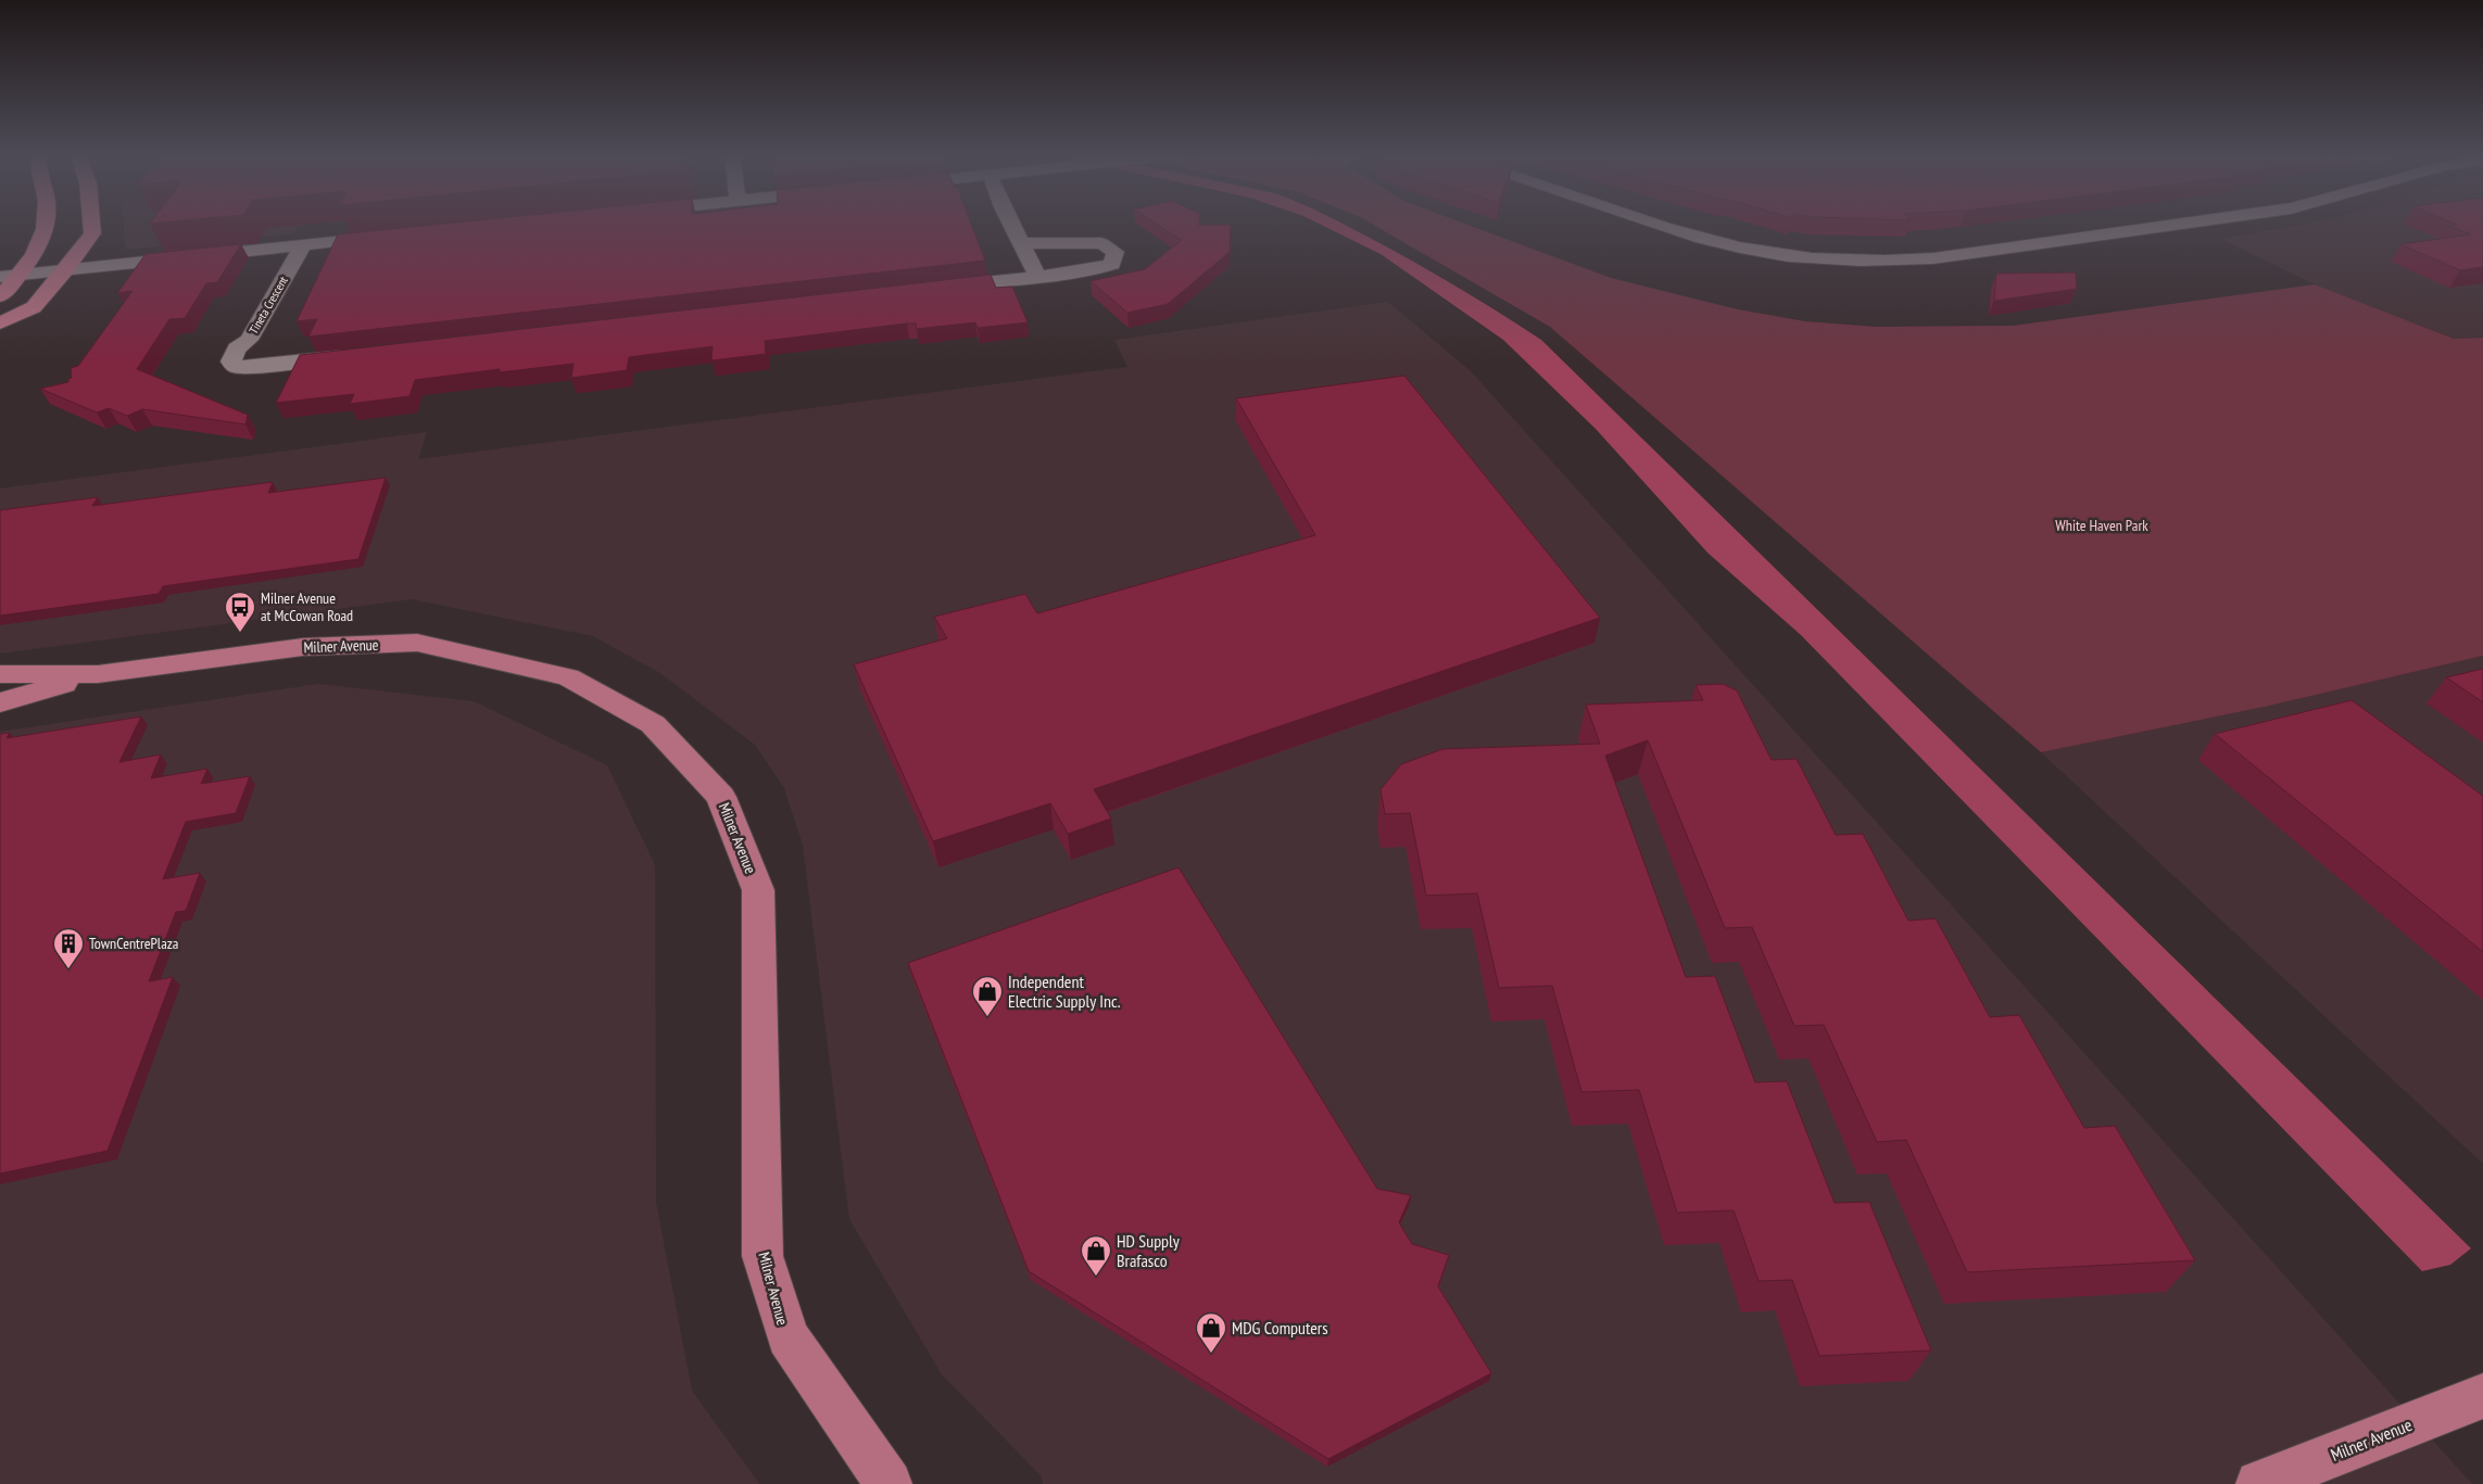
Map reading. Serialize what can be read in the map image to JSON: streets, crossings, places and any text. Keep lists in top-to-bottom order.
{
  "streets": {
    "main road": ["Milner Avenue"],
    "street": ["Tineta Crescent"]
  },
  "parks": ["White Haven Park"],
  "places": {
    "bus stop": ["Milner Avenue at McCowan Road"],
    "building": ["TownCentrePlaza"],
    "shop": ["Independent Electric Supply Inc.", "HD Supply Brafasco", "MDG Computers"]
  }
}
